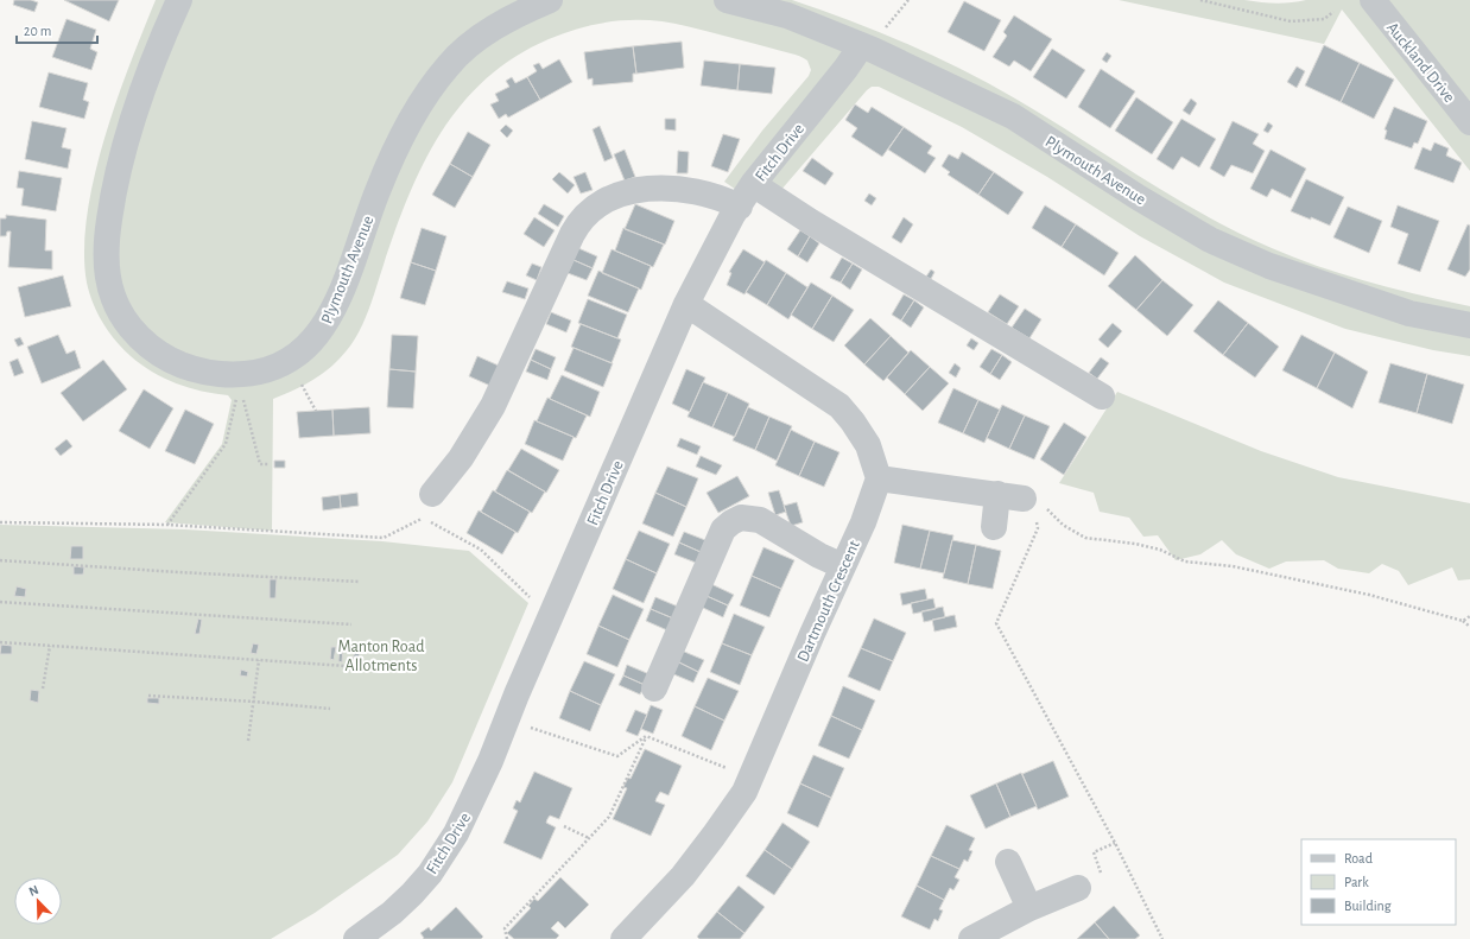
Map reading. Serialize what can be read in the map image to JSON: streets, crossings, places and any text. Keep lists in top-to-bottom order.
{
  "streets": {
    "street": [
      "Auckland Drive",
      "Fitch Drive",
      "Plymouth Avenue",
      "Dartmouth Crescent"
    ]
  },
  "crossings": [
    ["Fitch Drive", "Plymouth Avenue"]
  ],
  "parks": ["Manton Road Allotments"],
  "legend": ["Road", "Park", "Building"],
  "scale_bar": "20 m",
  "north": "top left"
}
